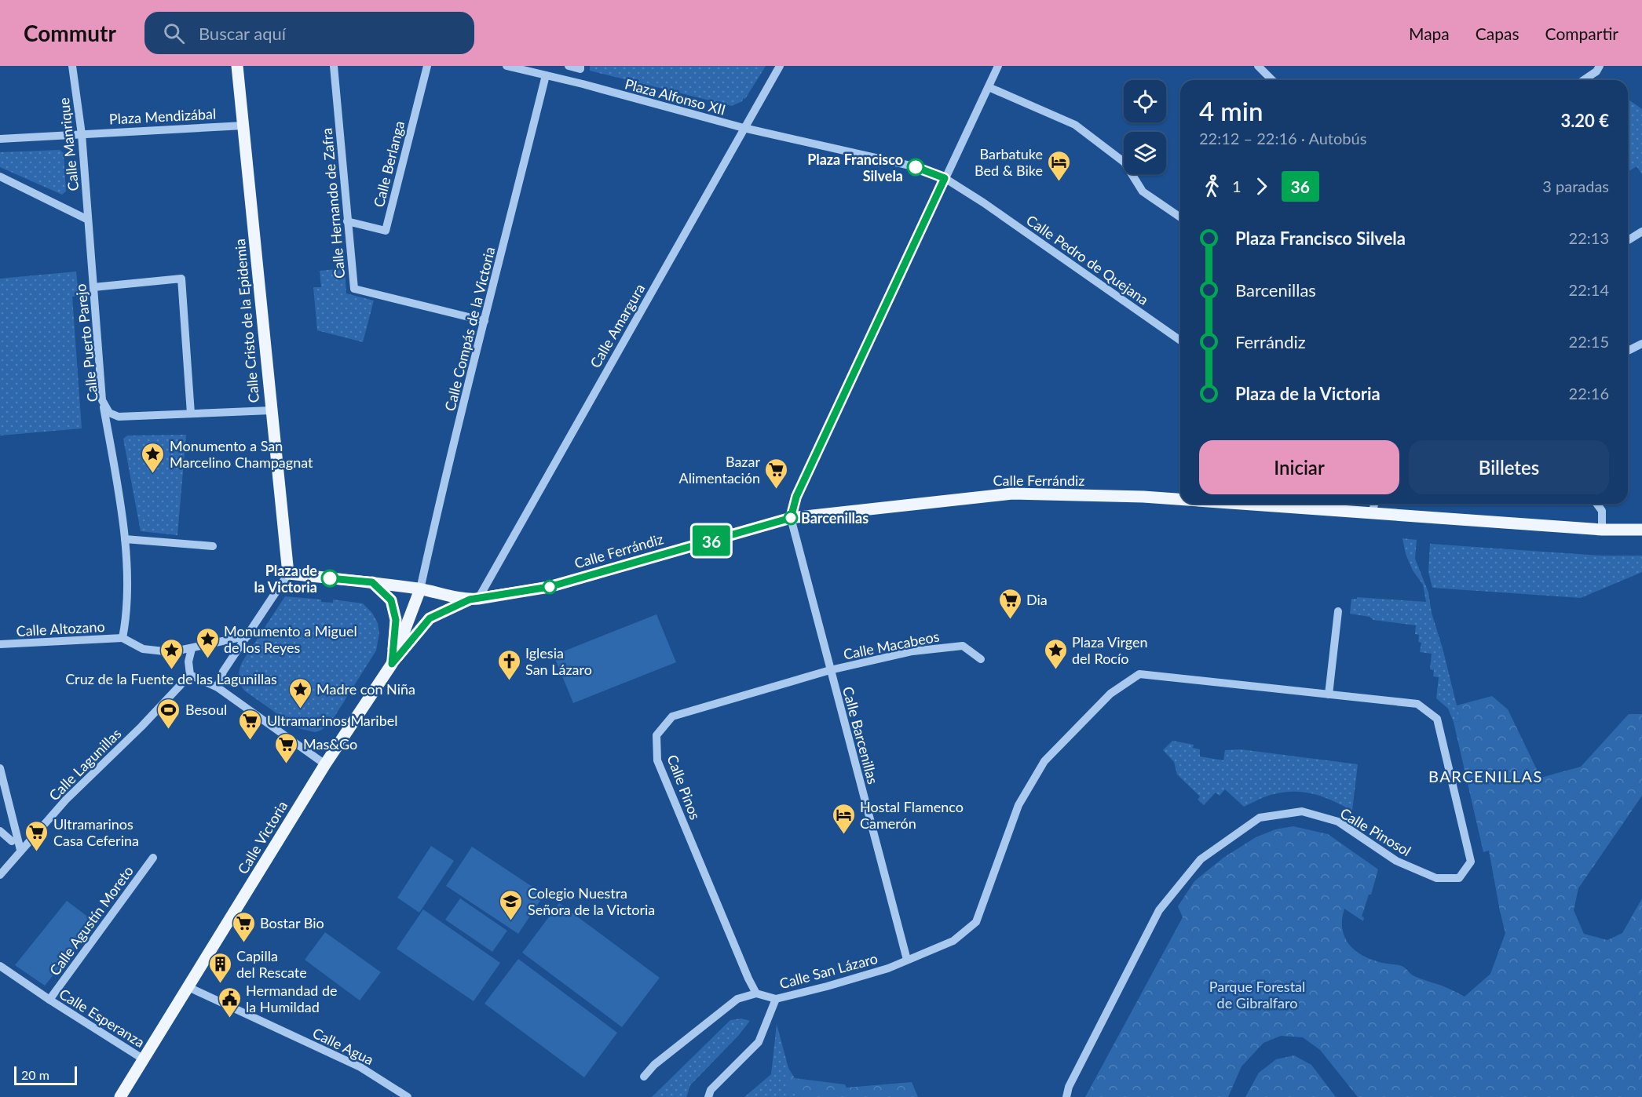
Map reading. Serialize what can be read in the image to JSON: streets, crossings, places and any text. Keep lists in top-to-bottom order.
{
  "streets": {
    "main road": ["Calle Cristo de la Epidemia", "Calle Ferrándiz", "Calle Victoria"],
    "street": [
      "Plaza Alfonso XII",
      "Plaza Mendizábal",
      "Calle Manrique",
      "Calle Berlanga",
      "Calle Hernando de Zafra",
      "Calle Pedro de Quejana",
      "Calle Amargura",
      "Calle Compás de la Victoria",
      "Calle Puerto Parejo",
      "Calle Altozano",
      "Calle Macabeos",
      "Calle Barcenillas",
      "Calle Lagunillas",
      "Calle Pinos",
      "Calle Pinosol",
      "Calle Agustín Moreto",
      "Calle San Lázaro",
      "Calle Esperanza",
      "Calle Agua"
    ]
  },
  "crossings": [
    ["Plaza Alfonso XII", "Calle Pedro de Quejana"],
    ["Plaza Alfonso XII", "Calle Amargura"],
    ["Plaza Alfonso XII", "Calle Compás de la Victoria"],
    ["Plaza Mendizábal", "Calle Manrique"],
    ["Plaza Mendizábal", "Calle Cristo de la Epidemia"],
    ["Calle Manrique", "Calle Puerto Parejo"],
    ["Calle Berlanga", "Calle Hernando de Zafra"],
    ["Calle Hernando de Zafra", "Calle Compás de la Victoria"],
    ["Calle Cristo de la Epidemia", "Calle Puerto Parejo"],
    ["Calle Amargura", "Calle Ferrándiz"],
    ["Calle Compás de la Victoria", "Calle Ferrándiz"],
    ["Calle Compás de la Victoria", "Calle Victoria"],
    ["Calle Ferrándiz", "Calle Barcenillas"],
    ["Calle Ferrándiz", "Calle Victoria"],
    ["Calle Macabeos", "Calle Barcenillas"],
    ["Calle Macabeos", "Calle Pinos"],
    ["Calle Barcenillas", "Calle Pinos"],
    ["Calle Barcenillas", "Calle Pinosol"],
    ["Calle Barcenillas", "Calle San Lázaro"],
    ["Calle Pinos", "Calle San Lázaro"],
    ["Calle Pinosol", "Calle San Lázaro"],
    ["Calle Victoria", "Calle Esperanza"],
    ["Calle Victoria", "Calle Agua"],
    ["Calle Agustín Moreto", "Calle Esperanza"]
  ],
  "districts": ["BARCENILLAS"],
  "parks": ["Parque Forestal de Gibralfaro"],
  "places": {
    "other": ["Plaza Francisco Silvela", "Barcenillas", "Plaza de la Victoria"],
    "hotel": ["Barbatuke Bed & Bike", "Hostal Flamenco Camerón"],
    "place": [
      "Monumento a San Marcelino Champagnat",
      "Monumento a Miguel de los Reyes",
      "Cruz de la Fuente de las Lagunillas",
      "Plaza Virgen del Rocío",
      "Madre con Niña"
    ],
    "supermarket": [
      "Bazar Alimentación",
      "Dia",
      "Ultramarinos Maribel",
      "Mas&Go",
      "Ultramarinos Casa Ceferina",
      "Bostar Bio"
    ],
    "church": ["Iglesia San Lázaro"],
    "sports": ["Besoul"],
    "school or university": ["Colegio Nuestra Señora de la Victoria"],
    "building": ["Capilla del Rescate"],
    "public building": ["Hermandad de la Humildad"]
  },
  "lines": ["bus line 36"],
  "scale_bar": "20 m",
  "page": {
    "header": "Commutr",
    "search": "Buscar aquí",
    "nav": ["Mapa", "Capas", "Compartir"],
    "on_map": "36",
    "heading": ["4 min", "22:12 – 22:16 · Autobús", "3.20 €"],
    "legs": ["1", "36", "3 paradas"],
    "list": [
      {
        "name": "Plaza Francisco Silvela",
        "value": "22:13"
      },
      {
        "name": "Barcenillas",
        "value": "22:14"
      },
      {
        "name": "Ferrándiz",
        "value": "22:15"
      },
      {
        "name": "Plaza de la Victoria",
        "value": "22:16"
      }
    ],
    "buttons": ["Iniciar", "Billetes"],
    "scale": "20 m"
  }
}
